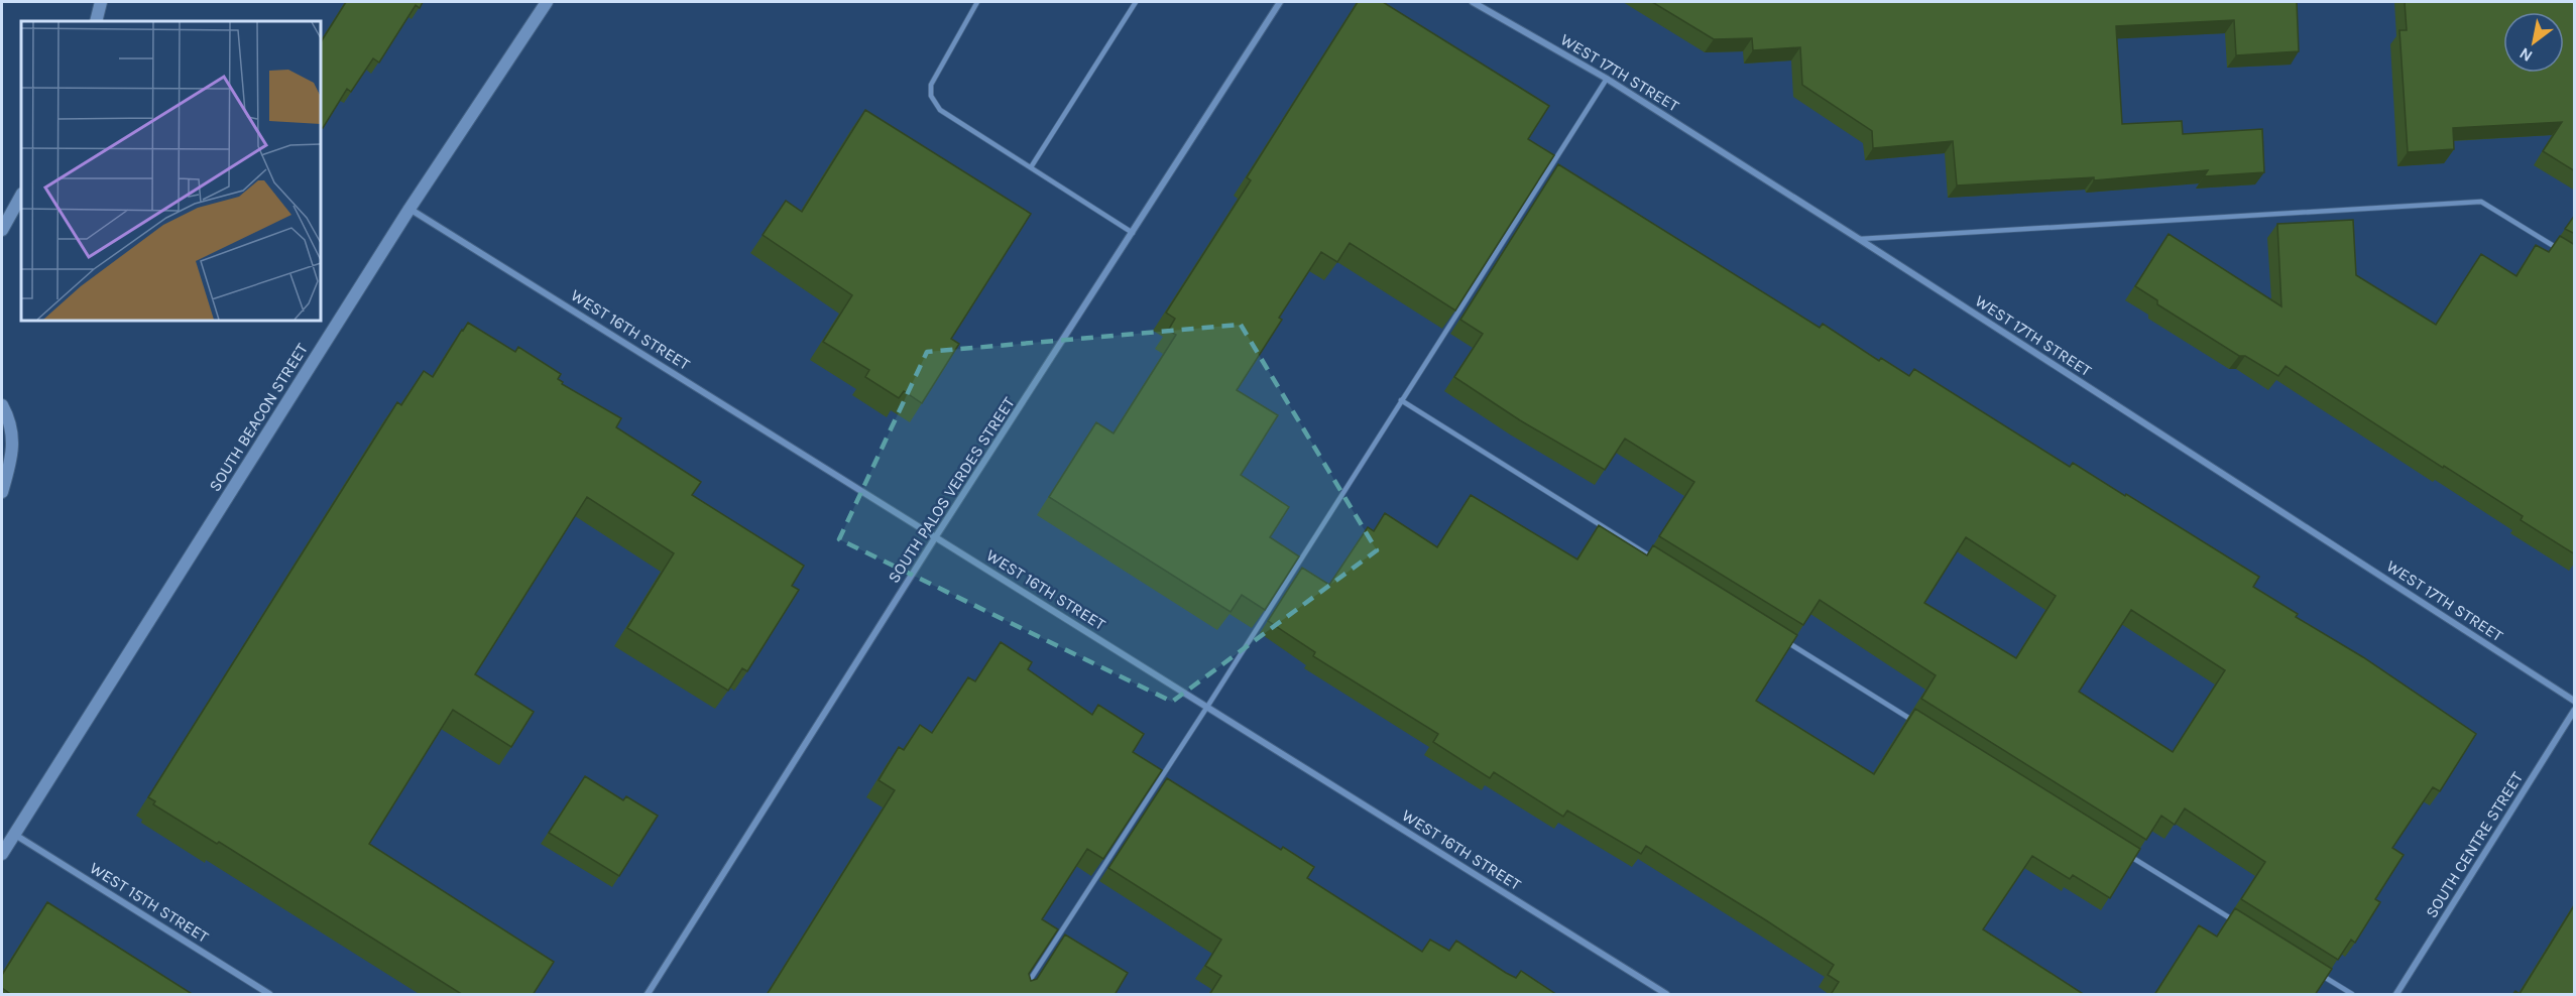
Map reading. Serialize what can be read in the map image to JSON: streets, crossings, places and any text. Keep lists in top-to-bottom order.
{
  "streets": {
    "street": [
      "WEST 17TH STREET",
      "WEST 16TH STREET",
      "SOUTH BEACON STREET",
      "SOUTH PALOS VERDES STREET",
      "SOUTH CENTRE STREET",
      "WEST 15TH STREET"
    ]
  },
  "crossings": [
    ["WEST 16TH STREET", "SOUTH BEACON STREET"],
    ["WEST 16TH STREET", "SOUTH PALOS VERDES STREET"],
    ["SOUTH BEACON STREET", "WEST 15TH STREET"]
  ],
  "north": "bottom left"
}
